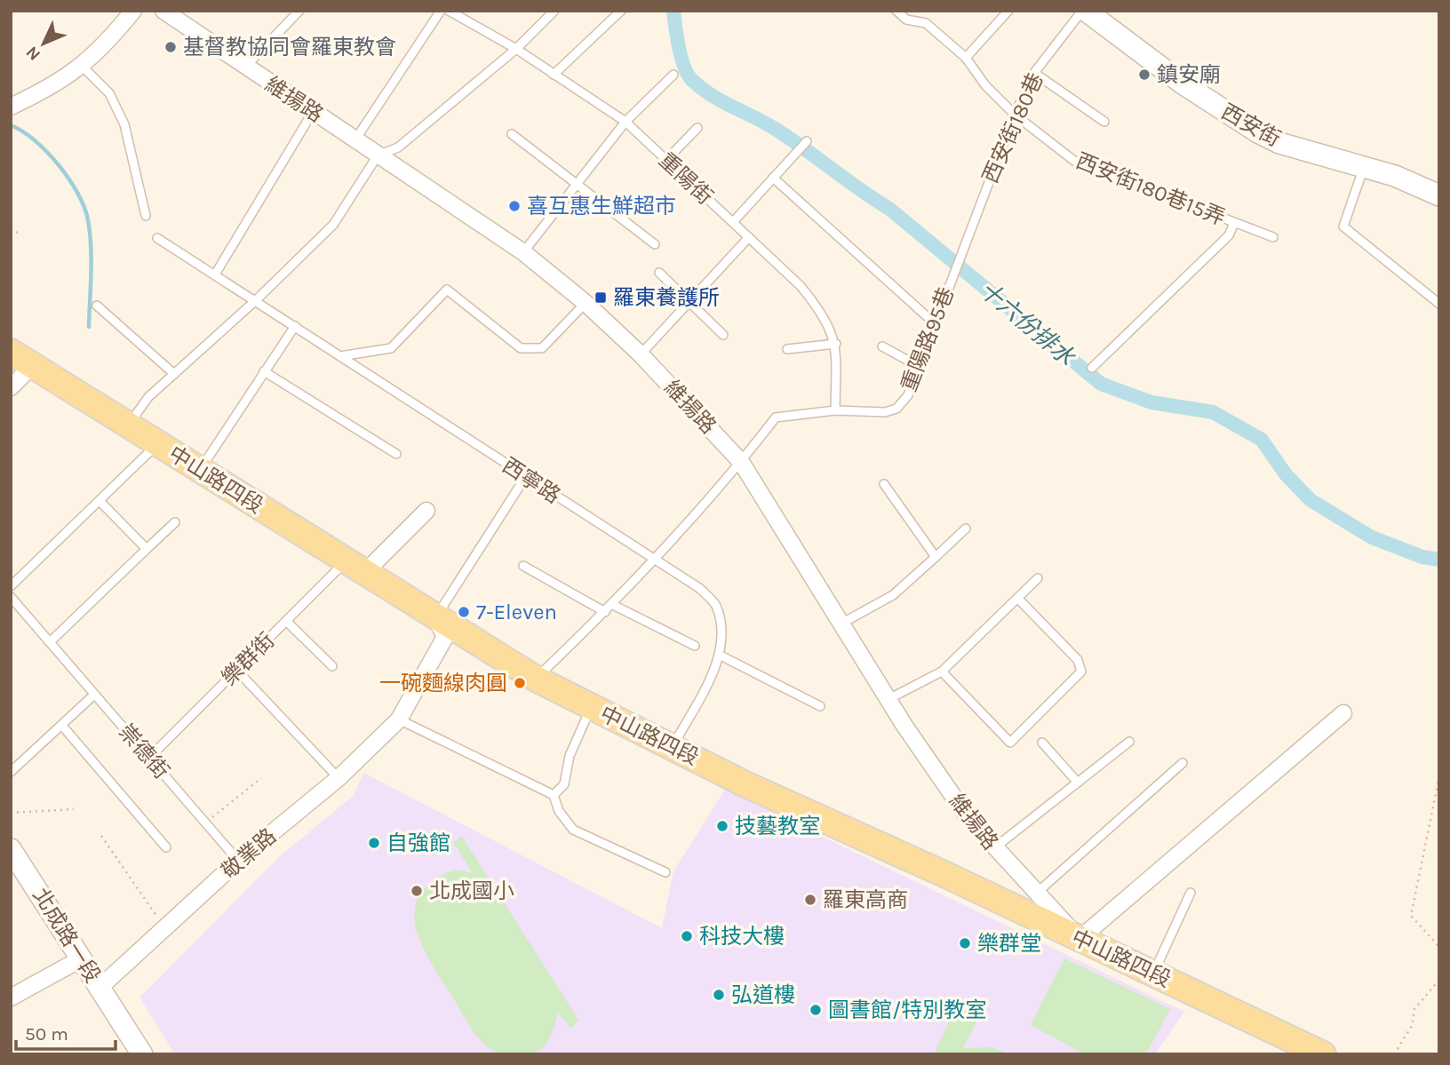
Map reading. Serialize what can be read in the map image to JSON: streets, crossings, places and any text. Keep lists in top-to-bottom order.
{
  "streets": {
    "main road": ["中山路四段"],
    "street": [
      "維揚路",
      "西安街",
      "敬業路",
      "北成路一段"
    ],
    "lane": [
      "西安街180巷",
      "重陽街",
      "西安街180巷15弄",
      "重陽路95巷",
      "西寧路",
      "樂群街",
      "崇德街"
    ]
  },
  "crossings": [
    ["維揚路", "重陽路95巷"],
    ["維揚路", "中山路四段"],
    ["西安街", "西安街180巷"],
    ["西安街180巷", "西安街180巷15弄"],
    ["西安街180巷", "重陽路95巷"],
    ["重陽街", "重陽路95巷"],
    ["重陽路95巷", "中山路四段"],
    ["重陽路95巷", "西寧路"],
    ["中山路四段", "西寧路"],
    ["中山路四段", "樂群街"],
    ["中山路四段", "敬業路"],
    ["樂群街", "崇德街"],
    ["崇德街", "敬業路"],
    ["敬業路", "北成路一段"]
  ],
  "water": ["十六份排水"],
  "places": {
    "other": [
      "基督教協同會羅東教會",
      "鎮安廟",
      "喜互惠生鮮超市",
      "7-Eleven",
      "一碗麵線肉圓",
      "技藝教室",
      "自強館",
      "北成國小",
      "羅東高商",
      "科技大樓",
      "樂群堂",
      "弘道樓",
      "圖書館/特別教室"
    ],
    "transit": ["羅東養護所"]
  },
  "scale_bar": "50 m",
  "north": "bottom left"
}
